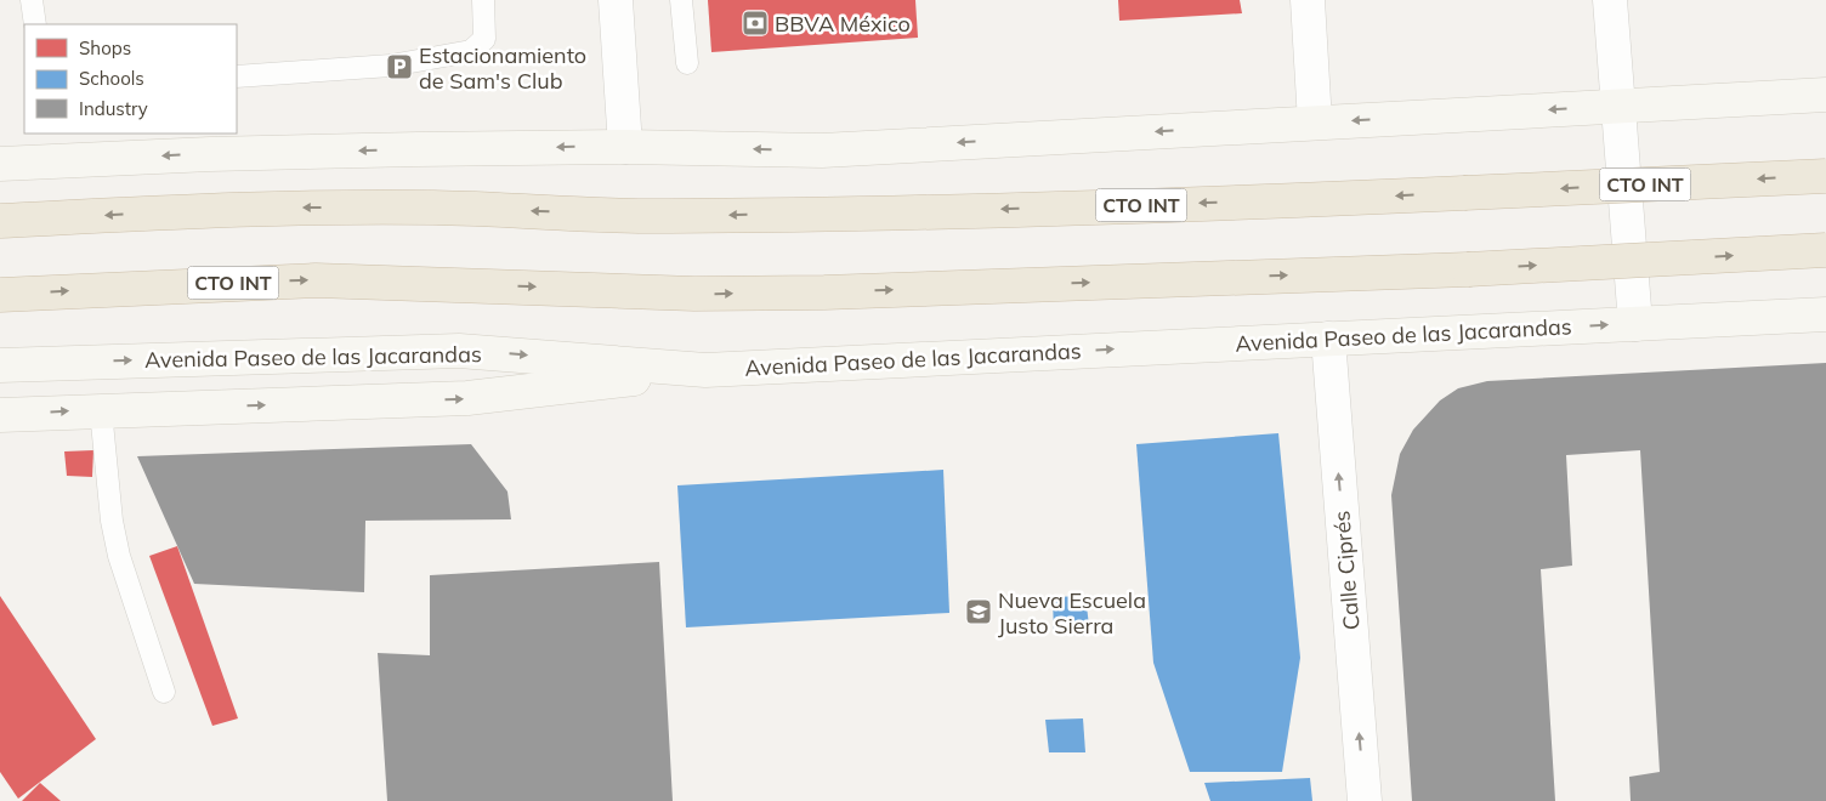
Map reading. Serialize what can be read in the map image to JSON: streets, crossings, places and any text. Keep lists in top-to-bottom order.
{
  "streets": {
    "highway": ["CTO INT"],
    "main road": ["Avenida Paseo de las Jacarandas"],
    "street": ["Calle Ciprés"]
  },
  "crossings": [
    ["Avenida Paseo de las Jacarandas", "Calle Ciprés"]
  ],
  "one_way": ["Calle Ciprés"],
  "places": {
    "bank": ["BBVA México"],
    "parking": ["Estacionamiento de Sam's Club"],
    "school or university": ["Nueva Escuela Justo Sierra"]
  },
  "legend": ["Shops", "Schools", "Industry"]
}
